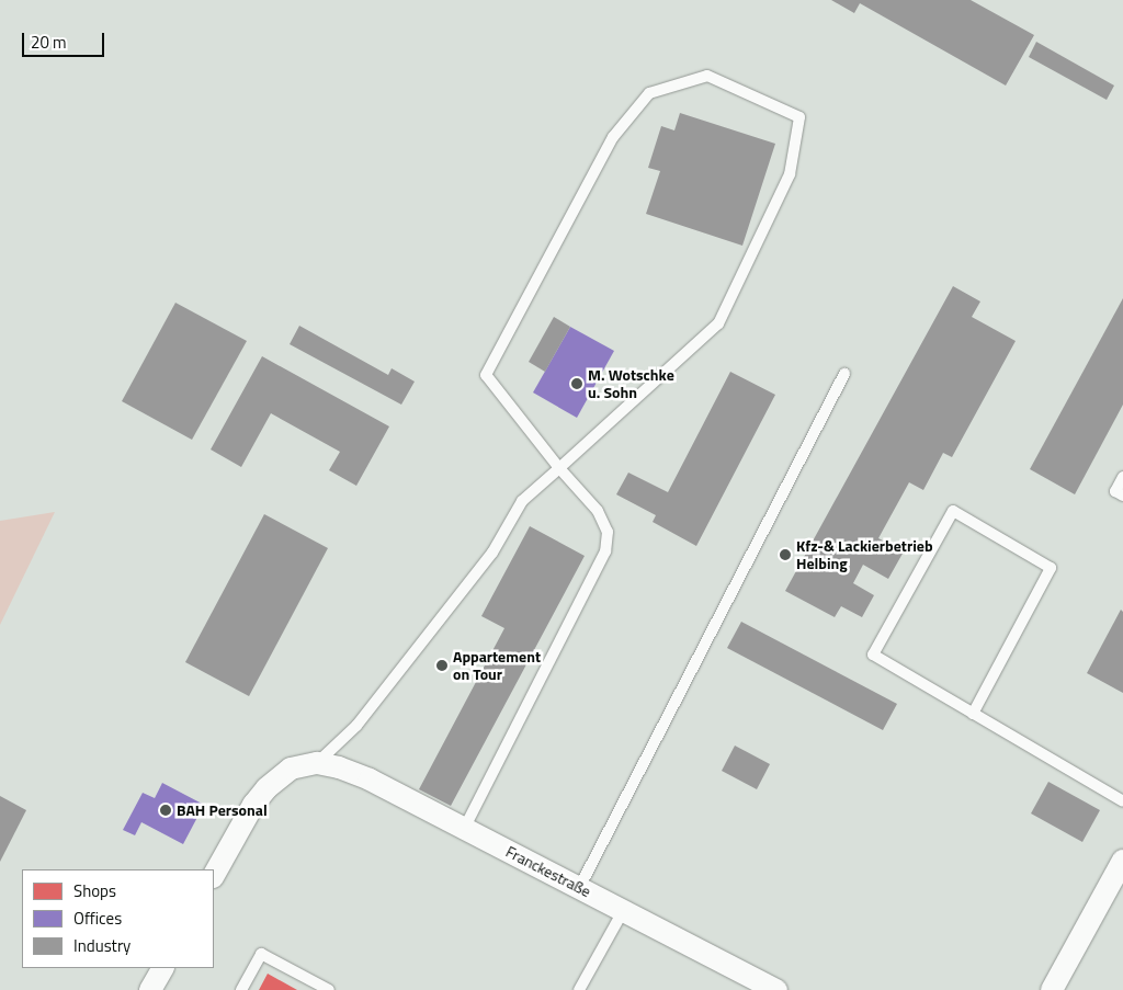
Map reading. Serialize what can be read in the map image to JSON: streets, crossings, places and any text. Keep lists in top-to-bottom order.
{
  "streets": {
    "street": ["Franckestraße"]
  },
  "places": [
    "M. Wotschke u. Sohn",
    "Kfz-& Lackierbetrieb Helbing",
    "Appartement on Tour",
    "BAH Personal"
  ],
  "legend": ["Shops", "Offices", "Industry"],
  "scale_bar": "20 m"
}
